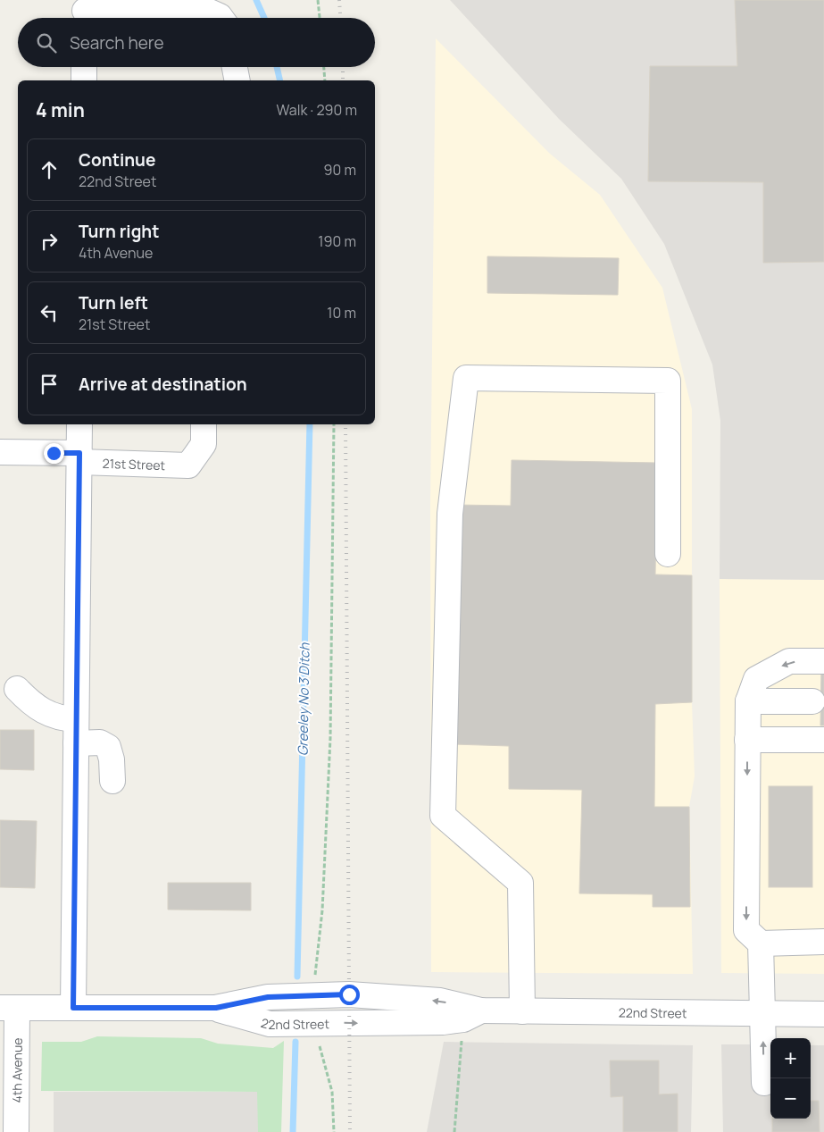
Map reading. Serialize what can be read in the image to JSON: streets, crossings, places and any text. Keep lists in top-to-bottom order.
{
  "streets": {
    "street": ["21st Street", "22nd Street", "4th Avenue"]
  },
  "crossings": [
    ["22nd Street", "4th Avenue"]
  ],
  "water": ["Greeley No 3 Ditch"],
  "page": {
    "search": "Search here",
    "heading": ["4 min", "Walk · 290 m"],
    "list": [
      ["Continue", "22nd Street", "90 m"],
      ["Turn right", "4th Avenue", "190 m"],
      ["Turn left", "21st Street", "10 m"],
      "Arrive at destination"
    ],
    "map_buttons": ["+", "−"]
  }
}
